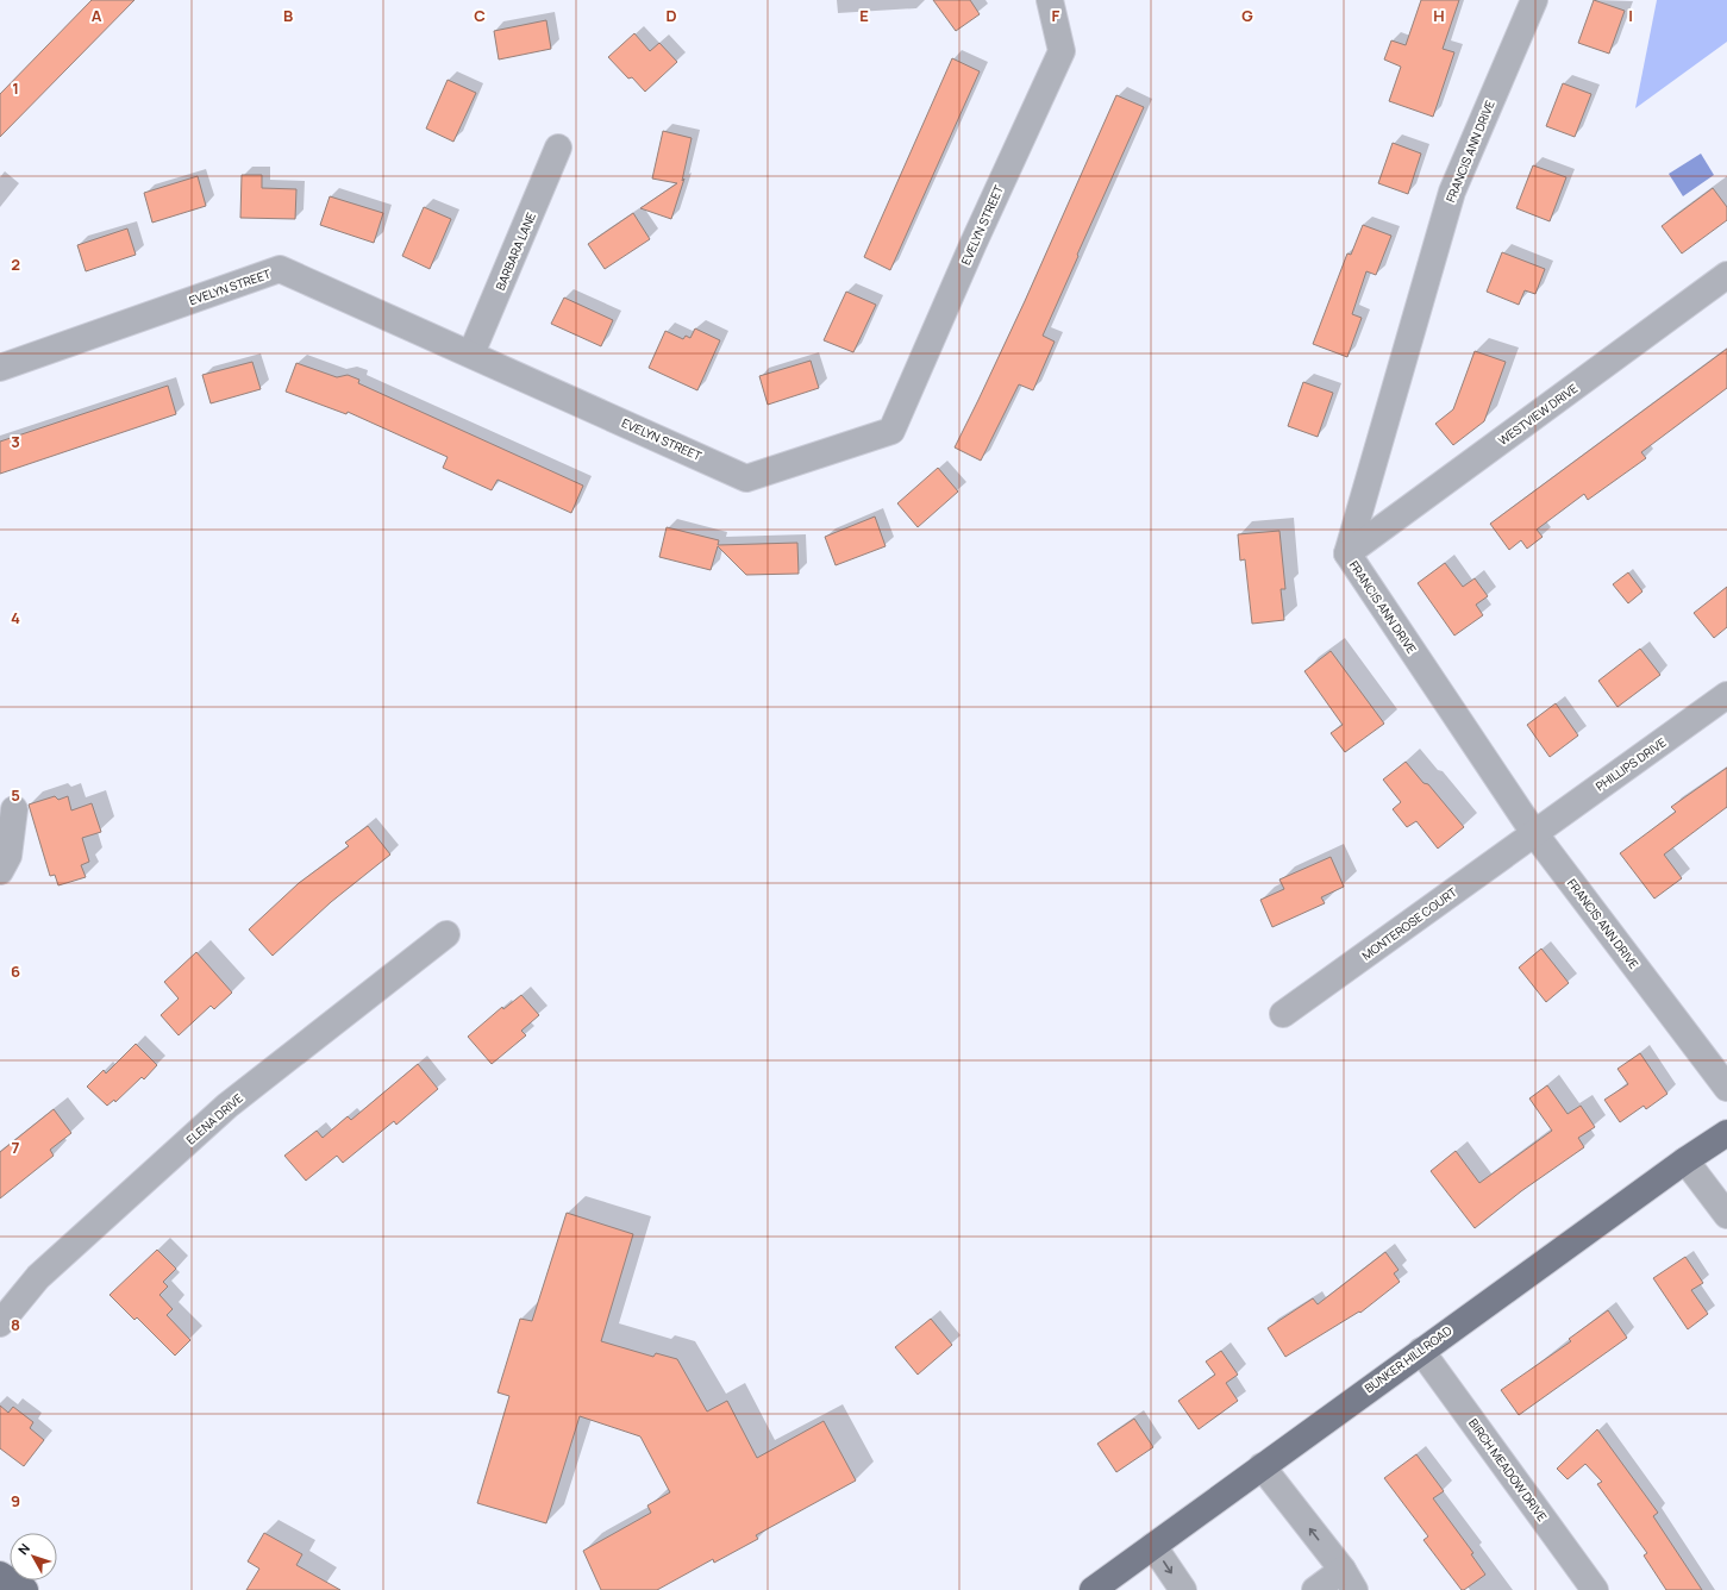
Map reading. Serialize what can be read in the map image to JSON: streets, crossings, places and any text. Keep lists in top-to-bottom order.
{
  "streets": {
    "main road": ["BUNKER HILL ROAD"],
    "street": [
      "FRANCIS ANN DRIVE",
      "EVELYN STREET",
      "BARBARA LANE",
      "WESTVIEW DRIVE",
      "PHILLIPS DRIVE",
      "MONTEROSE COURT",
      "ELENA DRIVE",
      "BIRCH MEADOW DRIVE"
    ]
  },
  "crossings": [
    ["FRANCIS ANN DRIVE", "WESTVIEW DRIVE"],
    ["FRANCIS ANN DRIVE", "PHILLIPS DRIVE"],
    ["FRANCIS ANN DRIVE", "MONTEROSE COURT"],
    ["EVELYN STREET", "BARBARA LANE"],
    ["PHILLIPS DRIVE", "MONTEROSE COURT"],
    ["BUNKER HILL ROAD", "BIRCH MEADOW DRIVE"]
  ],
  "north": "top left",
  "grid": {
    "columns": [
      "A",
      "B",
      "C",
      "D",
      "E",
      "F",
      "G",
      "H",
      "I"
    ],
    "rows": [
      "1",
      "2",
      "3",
      "4",
      "5",
      "6",
      "7",
      "8",
      "9"
    ]
  }
}
